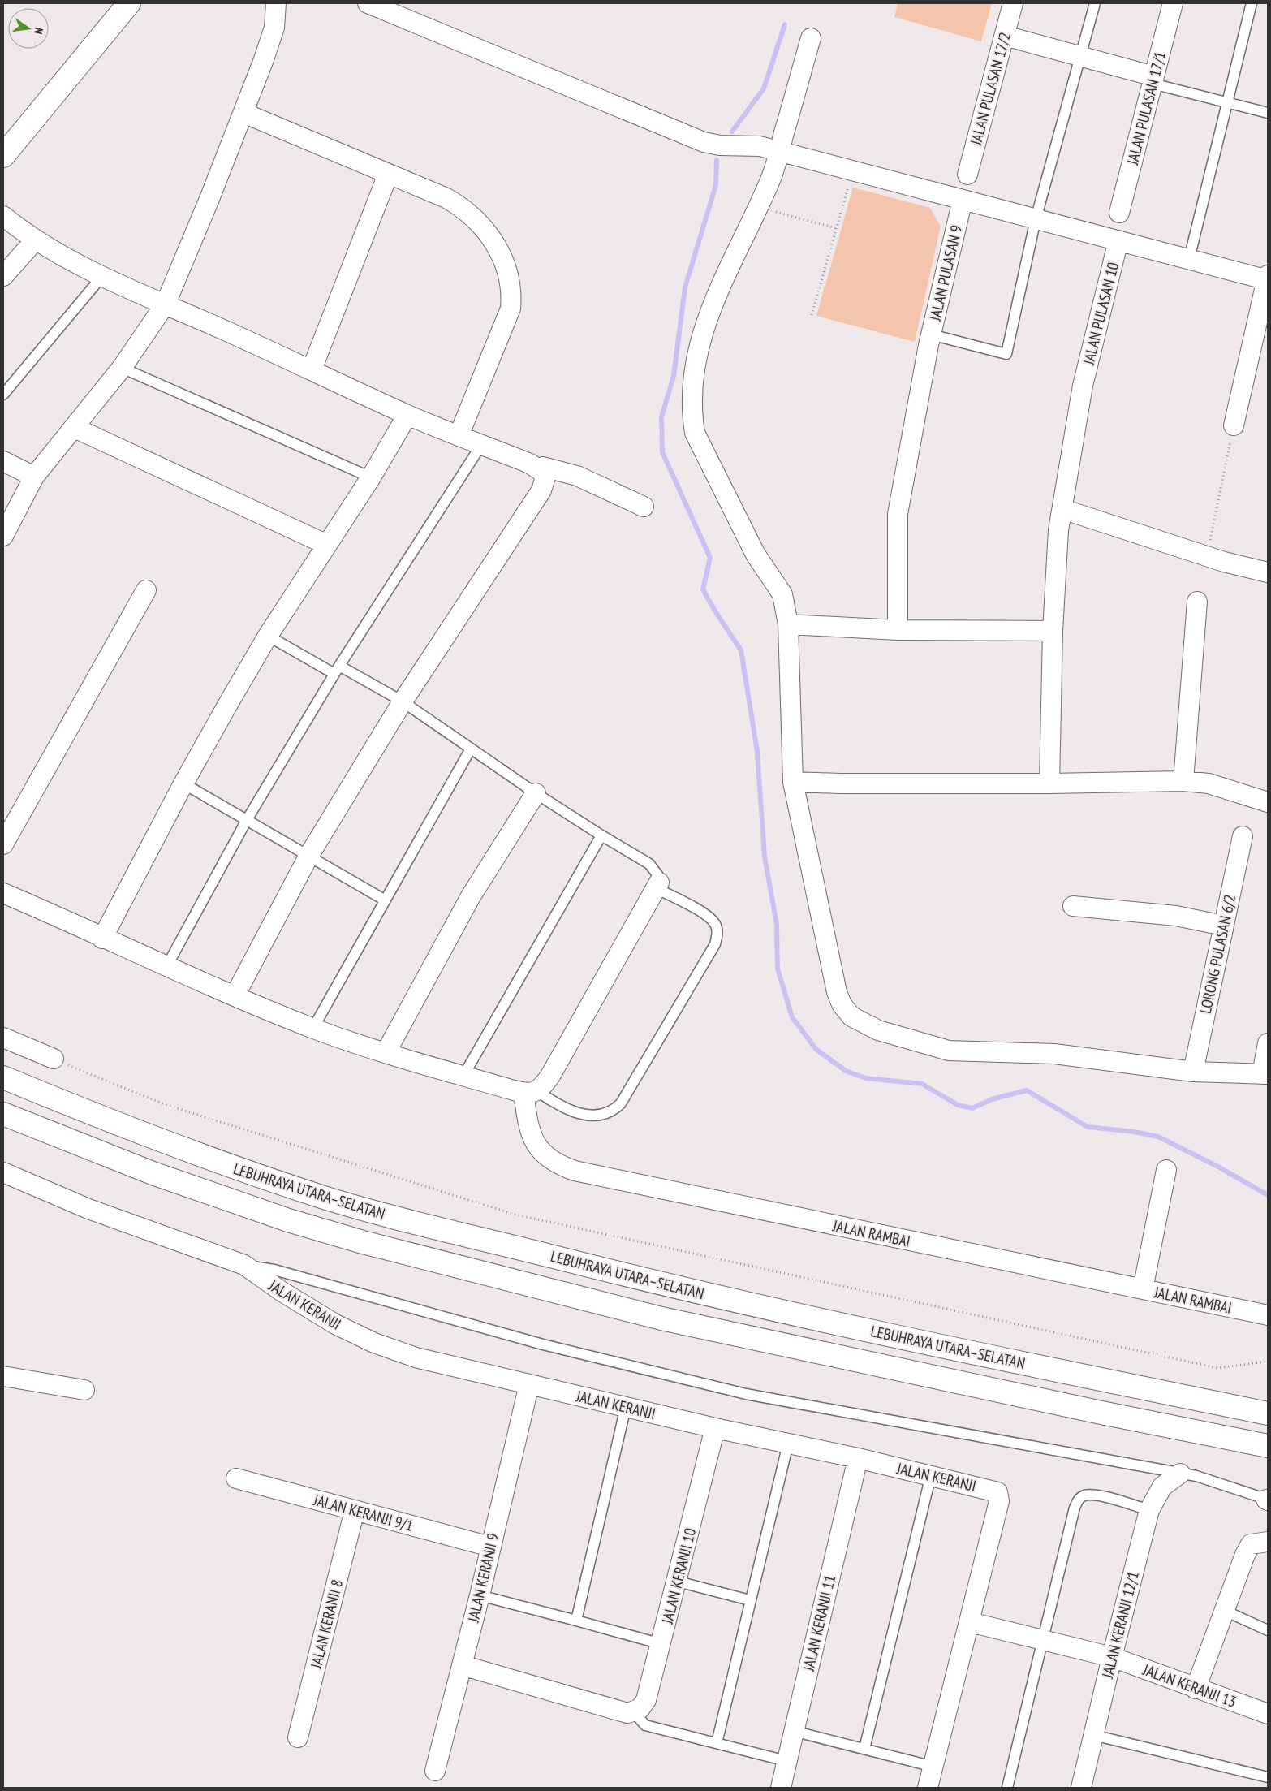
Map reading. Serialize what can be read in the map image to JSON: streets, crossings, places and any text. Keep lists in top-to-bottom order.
{
  "streets": {
    "main road": ["LEBUHRAYA UTARA–SELATAN"],
    "street": [
      "JALAN PULASAN 17/2",
      "JALAN PULASAN 17/1",
      "JALAN PULASAN 9",
      "JALAN PULASAN 10",
      "LORONG PULASAN 6/2",
      "JALAN RAMBAI",
      "JALAN KERANJI",
      "JALAN KERANJI 9/1",
      "JALAN KERANJI 10",
      "JALAN KERANJI 9",
      "JALAN KERANJI 11",
      "JALAN KERANJI 8",
      "JALAN KERANJI 12/1",
      "JALAN KERANJI 13"
    ]
  },
  "crossings": [
    ["JALAN KERANJI", "JALAN KERANJI 10"],
    ["JALAN KERANJI", "JALAN KERANJI 9"],
    ["JALAN KERANJI", "JALAN KERANJI 11"],
    ["JALAN KERANJI", "JALAN KERANJI 13"],
    ["JALAN KERANJI 9/1", "JALAN KERANJI 9"],
    ["JALAN KERANJI 9/1", "JALAN KERANJI 8"],
    ["JALAN KERANJI 12/1", "JALAN KERANJI 13"]
  ],
  "north": "right"
}
